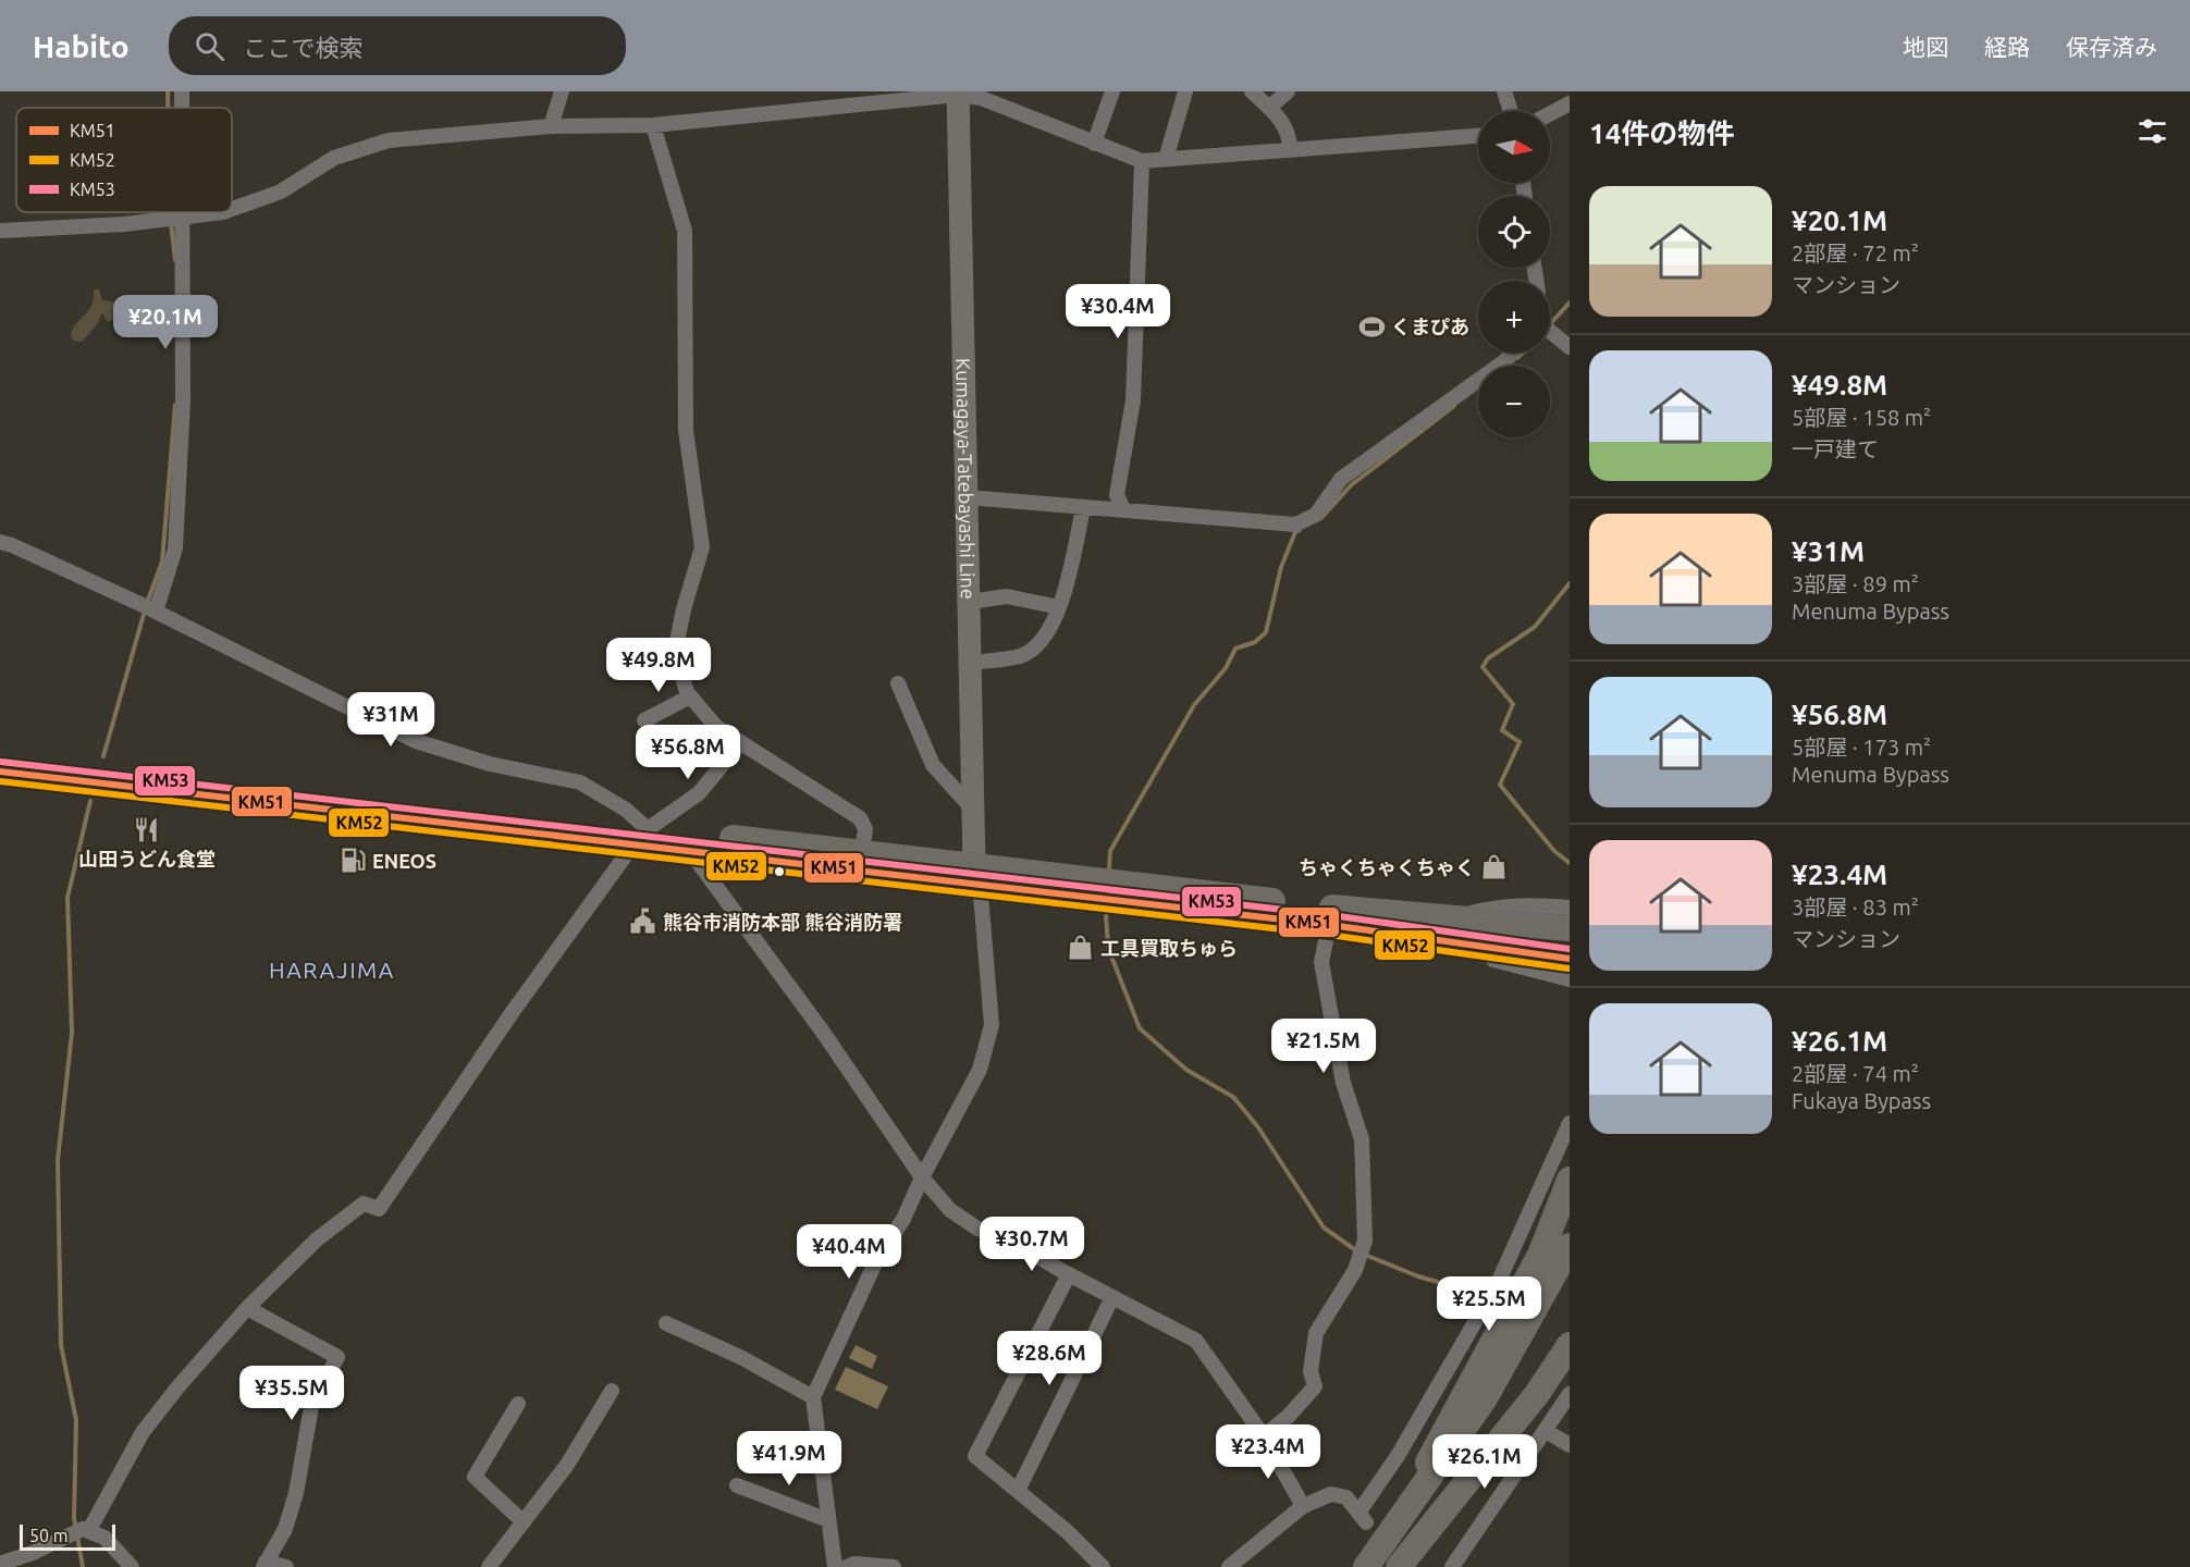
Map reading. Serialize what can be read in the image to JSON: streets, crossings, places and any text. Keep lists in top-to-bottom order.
{
  "streets": {
    "main road": ["Kumagaya-Tatebayashi Line"]
  },
  "districts": ["HARAJIMA"],
  "places": {
    "sports": ["くまぴあ"],
    "restaurant": ["山田うどん食堂"],
    "fuel station": ["ENEOS"],
    "shop": ["ちゃくちゃくちゃく", "工具買取ちゅら"],
    "public building": ["熊谷市消防本部 熊谷消防署"]
  },
  "lines": ["transit line KM53", "transit line KM51", "transit line KM52"],
  "legend": ["KM51", "KM52", "KM53"],
  "scale_bar": "50 m",
  "north": "right",
  "page": {
    "header": "Habito",
    "search": "ここで検索",
    "nav": ["地図", "経路", "保存済み"],
    "heading": "14件の物件",
    "map_buttons": ["+", "−"],
    "list": [
      {
        "name": "¥20.1M",
        "note": "2部屋 · 72 m² · マンション"
      },
      {
        "name": "¥49.8M",
        "note": "5部屋 · 158 m² · 一戸建て"
      },
      {
        "name": "¥31M",
        "note": "3部屋 · 89 m² · Menuma Bypass"
      },
      {
        "name": "¥56.8M",
        "note": "5部屋 · 173 m² · Menuma Bypass"
      },
      {
        "name": "¥23.4M",
        "note": "3部屋 · 83 m² · マンション"
      },
      {
        "name": "¥26.1M",
        "note": "2部屋 · 74 m² · Fukaya Bypass"
      }
    ],
    "price": [
      "¥30.4M",
      "¥20.1M",
      "¥49.8M",
      "¥31M",
      "¥56.8M",
      "¥21.5M",
      "¥30.7M",
      "¥40.4M",
      "¥25.5M",
      "¥28.6M",
      "¥35.5M",
      "¥23.4M",
      "¥41.9M",
      "¥26.1M"
    ],
    "scale": "50 m"
  }
}
